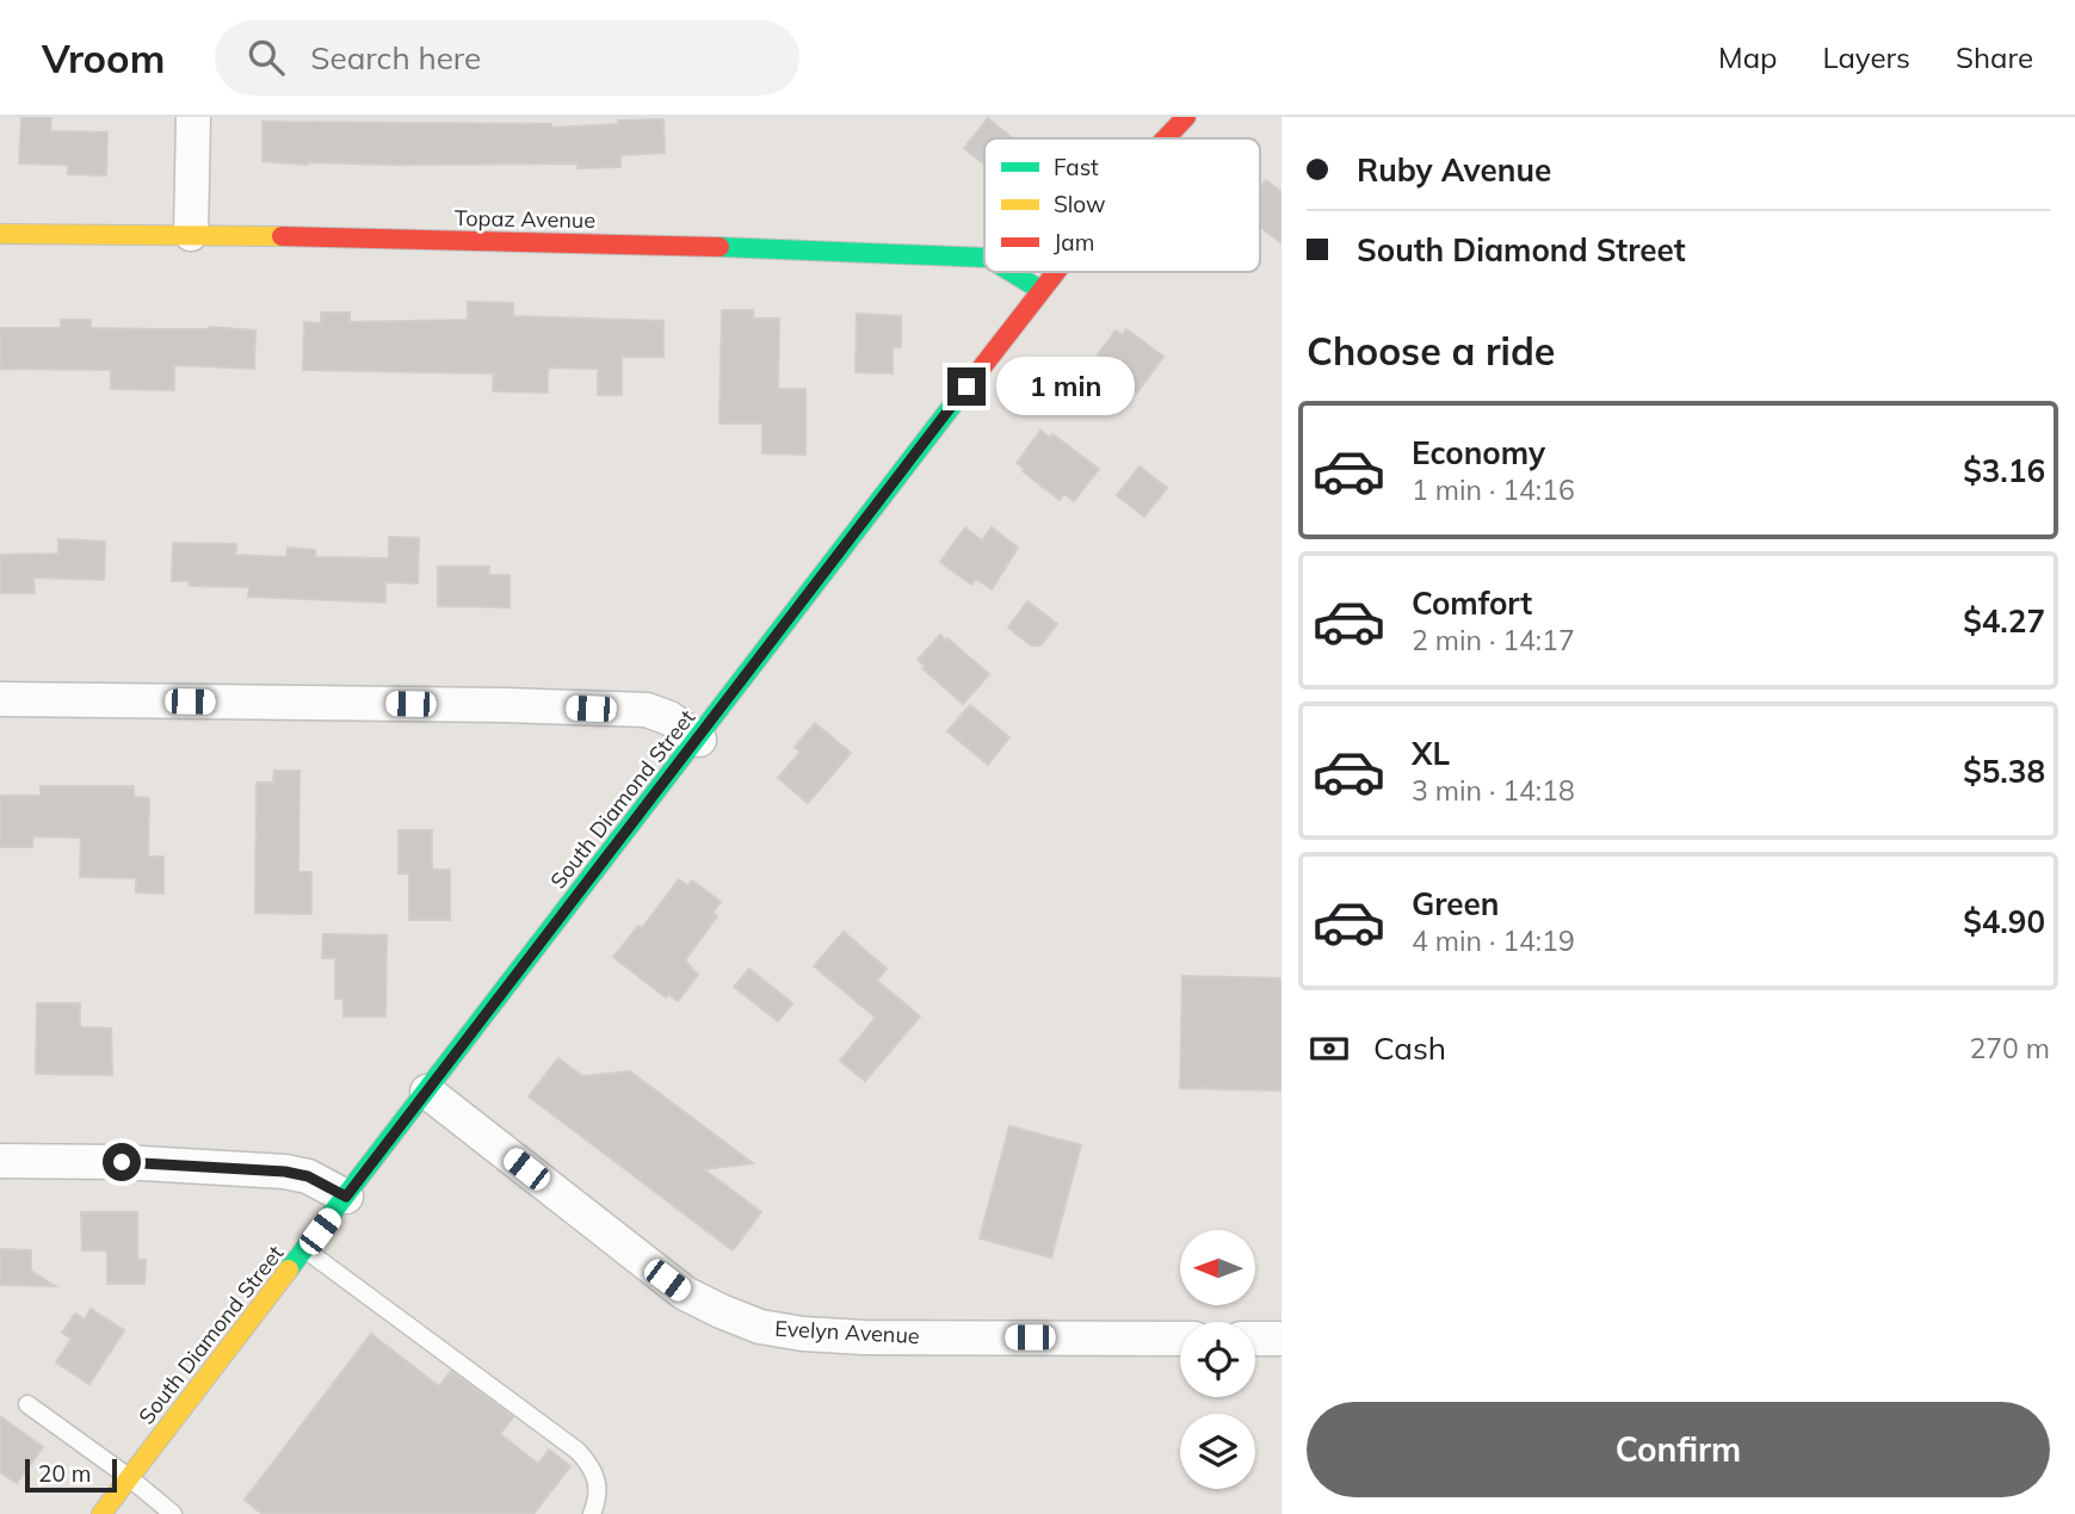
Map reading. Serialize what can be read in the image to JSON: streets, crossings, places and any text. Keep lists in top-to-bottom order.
{
  "streets": {
    "street": ["Topaz Avenue", "South Diamond Street", "Evelyn Avenue"]
  },
  "crossings": [
    ["Topaz Avenue", "South Diamond Street"],
    ["South Diamond Street", "Evelyn Avenue"]
  ],
  "legend": ["Fast", "Slow", "Jam"],
  "scale_bar": "20 m",
  "north": "left",
  "page": {
    "header": "Vroom",
    "search": "Search here",
    "nav": ["Map", "Layers", "Share"],
    "banner": ["Ruby Avenue", "South Diamond Street"],
    "heading": "Choose a ride",
    "bubble": "1 min",
    "list": [
      {
        "name": "Economy",
        "note": "1 min · 14:16",
        "value": "$3.16"
      },
      {
        "name": "Comfort",
        "note": "2 min · 14:17",
        "value": "$4.27"
      },
      {
        "name": "XL",
        "note": "3 min · 14:18",
        "value": "$5.38"
      },
      {
        "name": "Green",
        "note": "4 min · 14:19",
        "value": "$4.90"
      }
    ],
    "pay": ["Cash", "270 m"],
    "buttons": "Confirm",
    "scale": "20 m"
  }
}
